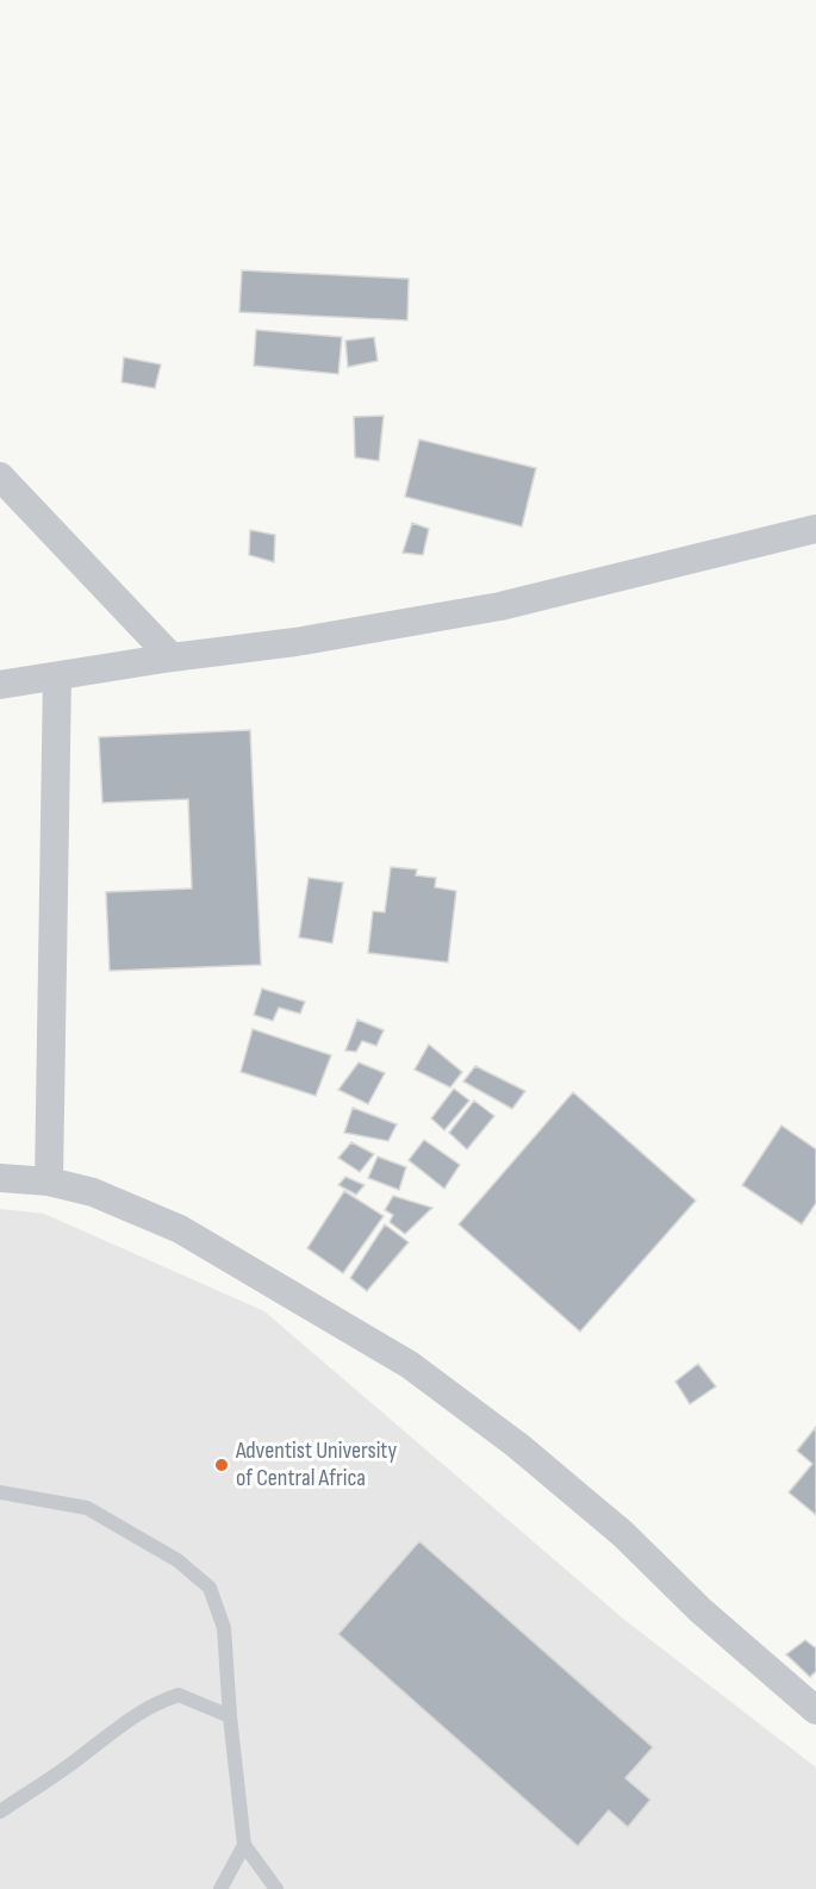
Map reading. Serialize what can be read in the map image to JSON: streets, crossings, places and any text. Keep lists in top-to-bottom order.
{
  "places": ["Adventist University of Central Africa"]
}
